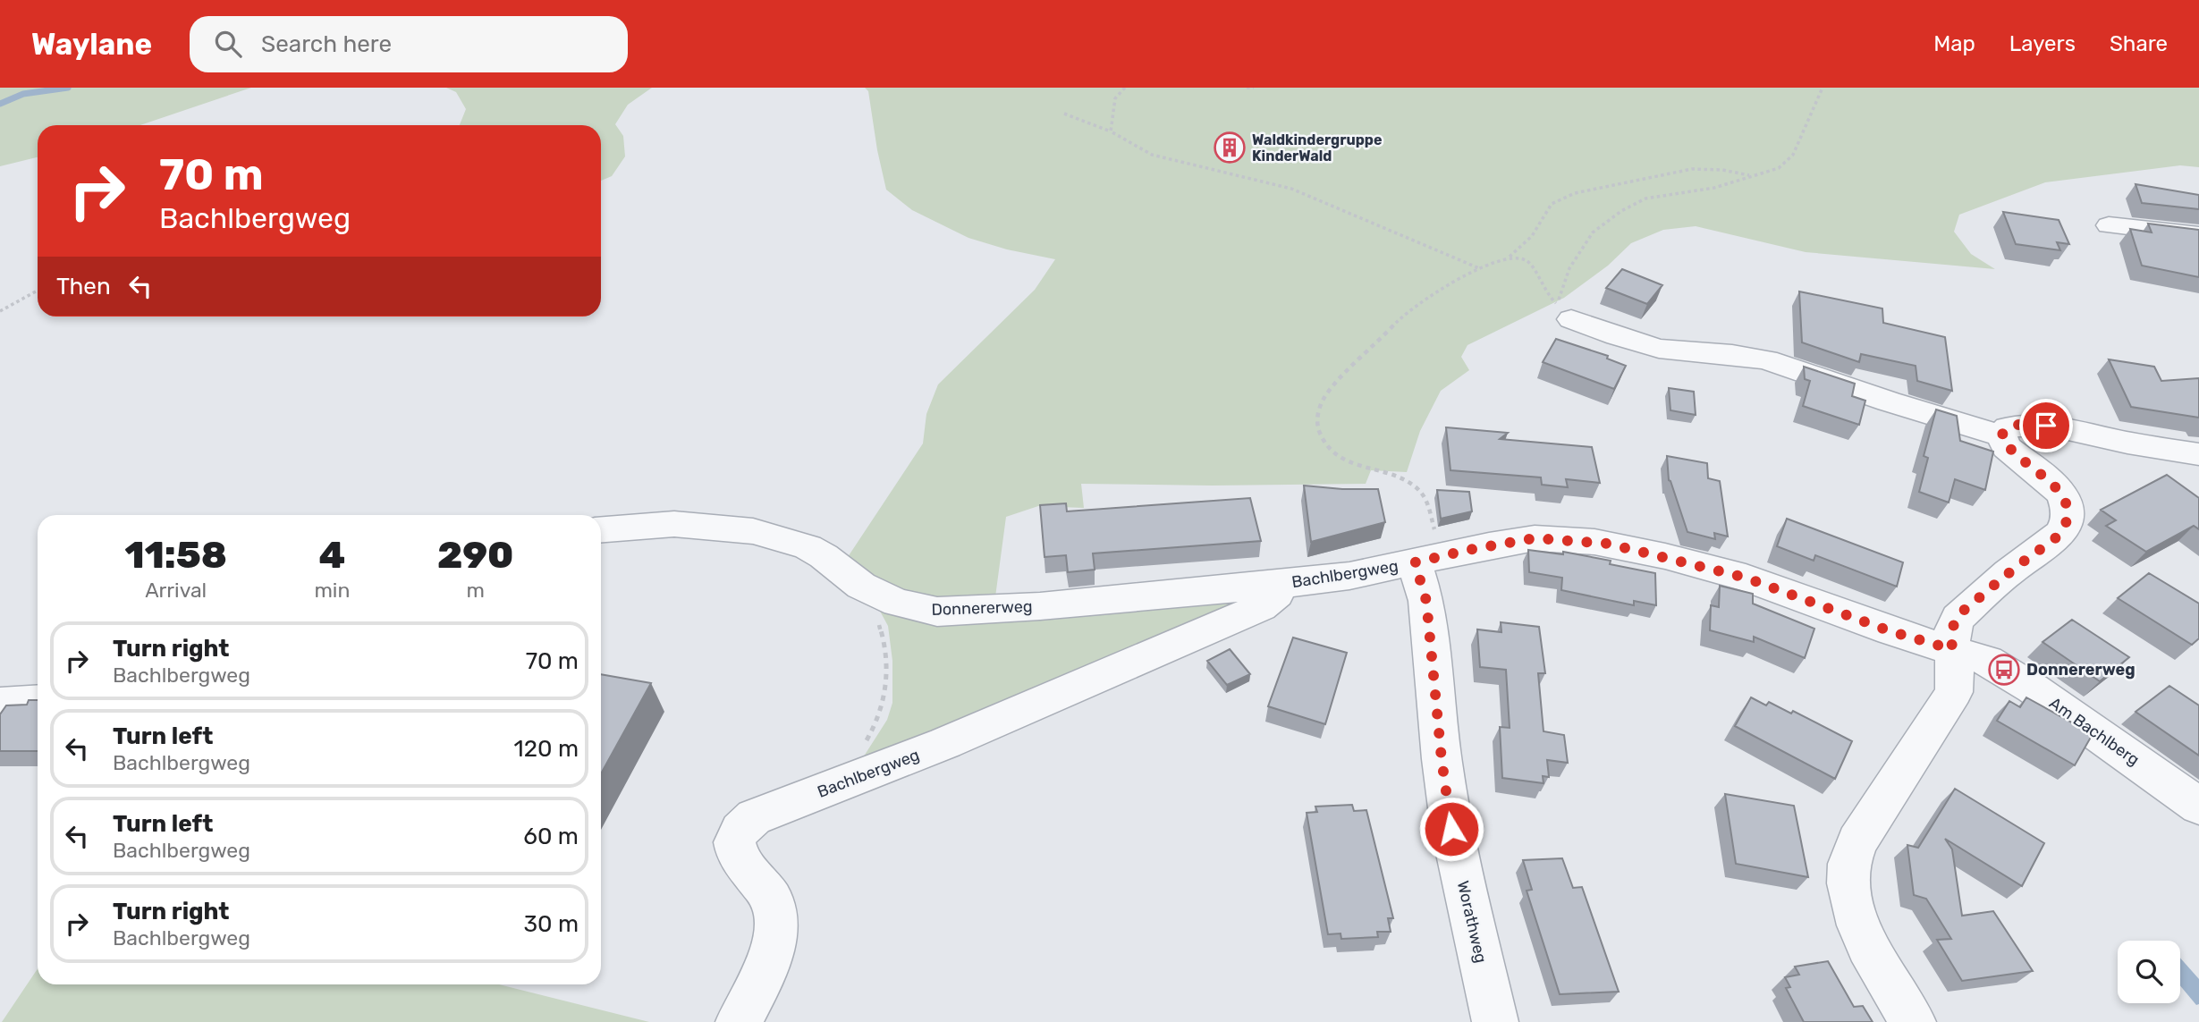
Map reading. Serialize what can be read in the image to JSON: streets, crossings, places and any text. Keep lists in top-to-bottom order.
{
  "streets": {
    "street": [
      "Bachlbergweg",
      "Donnererweg",
      "Am Bachlberg",
      "Worathweg"
    ]
  },
  "crossings": [
    ["Bachlbergweg", "Donnererweg"],
    ["Bachlbergweg", "Am Bachlberg"],
    ["Bachlbergweg", "Worathweg"]
  ],
  "places": {
    "building": ["Waldkindergruppe KinderWald"],
    "bus stop": ["Donnererweg"]
  },
  "page": {
    "header": "Waylane",
    "search": "Search here",
    "nav": ["Map", "Layers", "Share"],
    "turn": ["70 m", "Bachlbergweg"],
    "then": "Then",
    "eta": [
      "11:58",
      "Arrival",
      "4",
      "min",
      "290",
      "m"
    ],
    "list": [
      {
        "name": "Turn right",
        "note": "Bachlbergweg",
        "value": "70 m"
      },
      {
        "name": "Turn left",
        "note": "Bachlbergweg",
        "value": "120 m"
      },
      {
        "name": "Turn left",
        "note": "Bachlbergweg",
        "value": "60 m"
      },
      {
        "name": "Turn right",
        "note": "Bachlbergweg",
        "value": "30 m"
      }
    ]
  }
}
